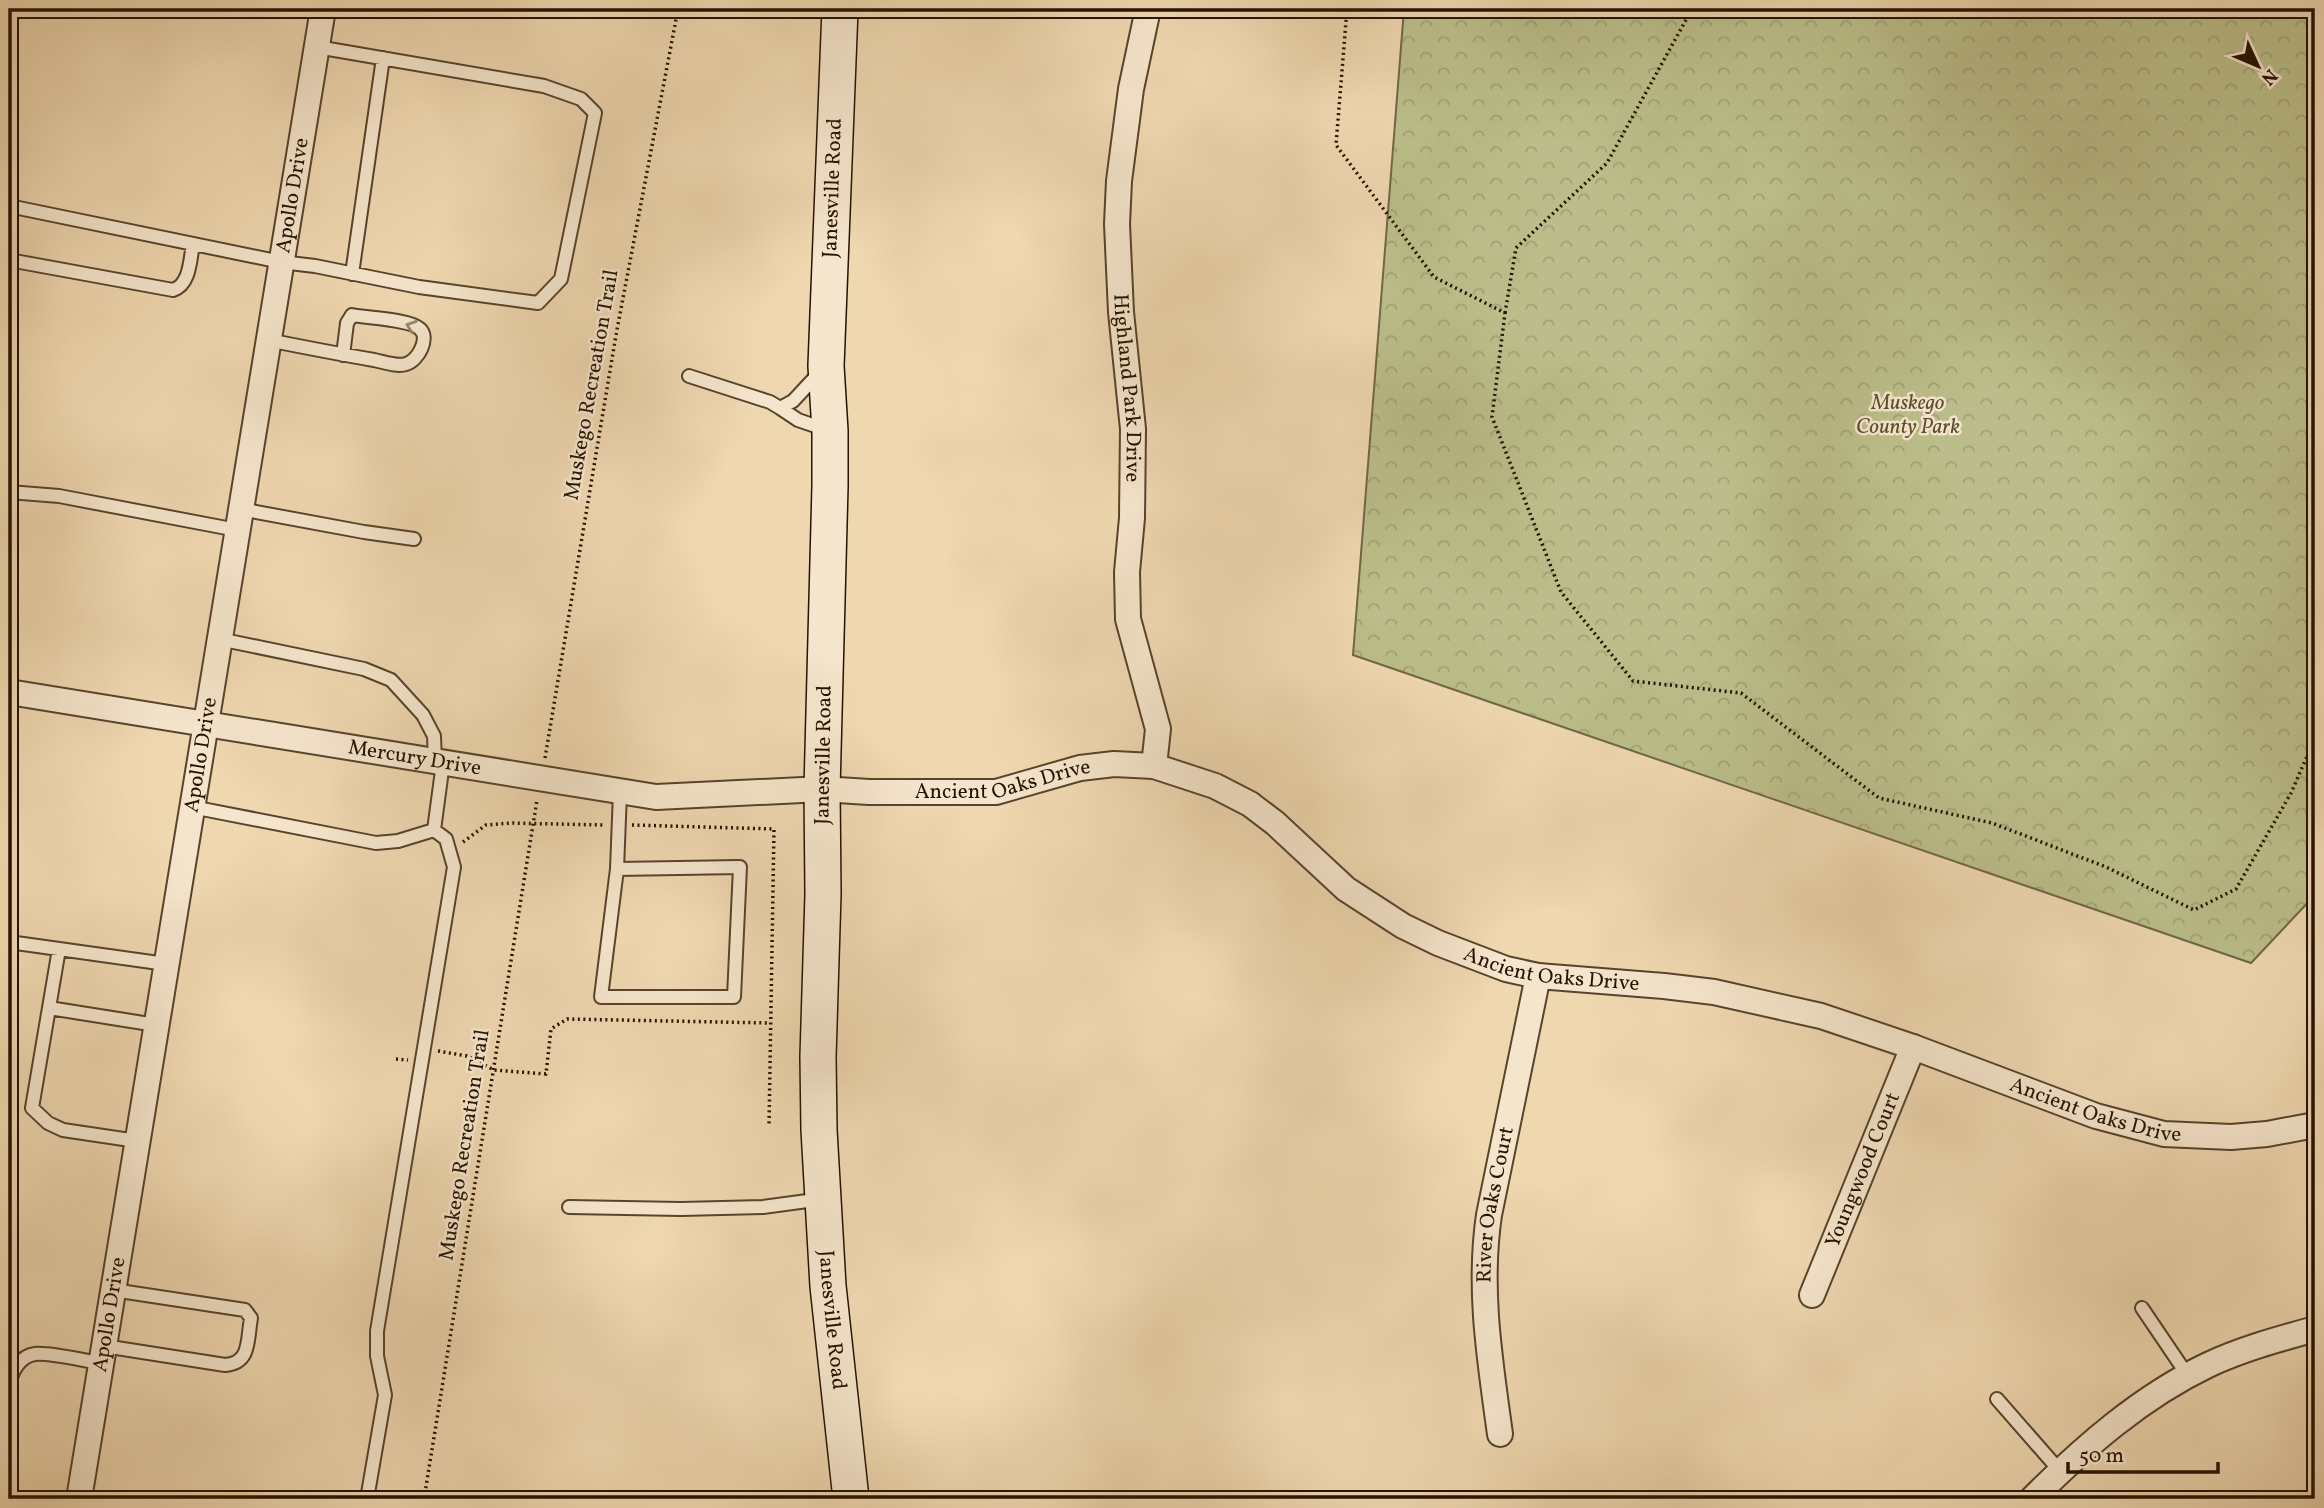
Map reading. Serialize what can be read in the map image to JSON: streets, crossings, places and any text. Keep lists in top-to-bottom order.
{
  "streets": {
    "main road": ["Janesville Road"],
    "street": [
      "Apollo Drive",
      "Highland Park Drive",
      "Mercury Drive",
      "Ancient Oaks Drive",
      "Youngwood Court",
      "River Oaks Court"
    ],
    "path": ["Muskego Recreation Trail"]
  },
  "crossings": [
    ["Janesville Road", "Mercury Drive"],
    ["Janesville Road", "Ancient Oaks Drive"],
    ["Apollo Drive", "Mercury Drive"],
    ["Highland Park Drive", "Ancient Oaks Drive"],
    ["Mercury Drive", "Ancient Oaks Drive"],
    ["Ancient Oaks Drive", "Youngwood Court"],
    ["Ancient Oaks Drive", "River Oaks Court"]
  ],
  "parks": ["Muskego County Park"],
  "scale_bar": "50 m",
  "north": "bottom right"
}
